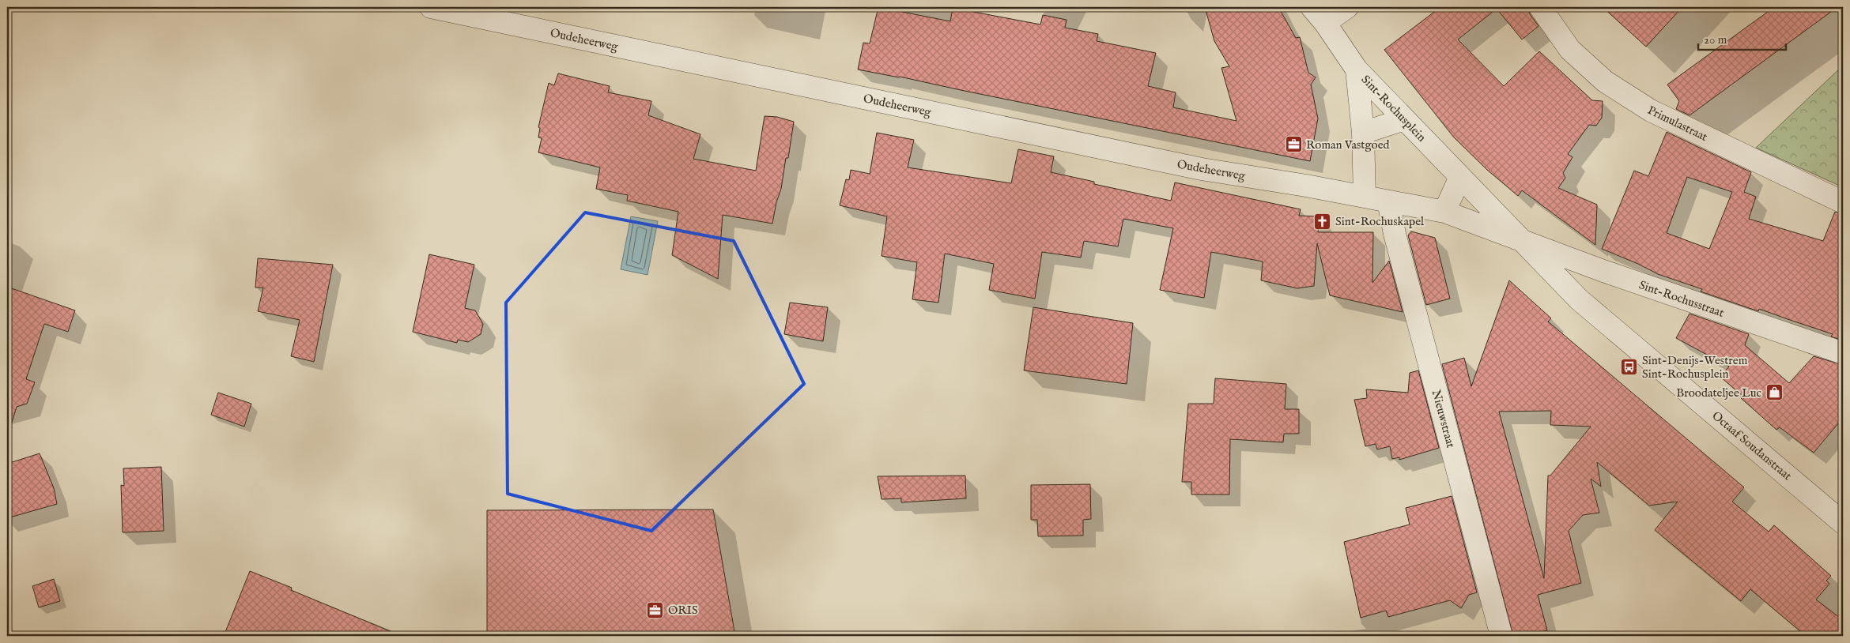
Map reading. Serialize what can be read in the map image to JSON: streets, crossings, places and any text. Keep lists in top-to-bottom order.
{
  "streets": {
    "street": [
      "Oudeheerweg",
      "Sint-Rochusplein",
      "Primulastraat",
      "Sint-Rochusstraat",
      "Nieuwstraat",
      "Octaaf Soudanstraat"
    ]
  },
  "crossings": [
    ["Oudeheerweg", "Sint-Rochusplein"],
    ["Sint-Rochusplein", "Sint-Rochusstraat"],
    ["Sint-Rochusplein", "Octaaf Soudanstraat"],
    ["Sint-Rochusstraat", "Octaaf Soudanstraat"]
  ],
  "places": {
    "office": ["Roman Vastgoed", "ORIS"],
    "church": ["Sint-Rochuskapel"],
    "bus stop": ["Sint-Denijs-Westrem Sint-Rochusplein"],
    "shop": ["Broodateljee Luc"]
  },
  "scale_bar": "20 m"
}
